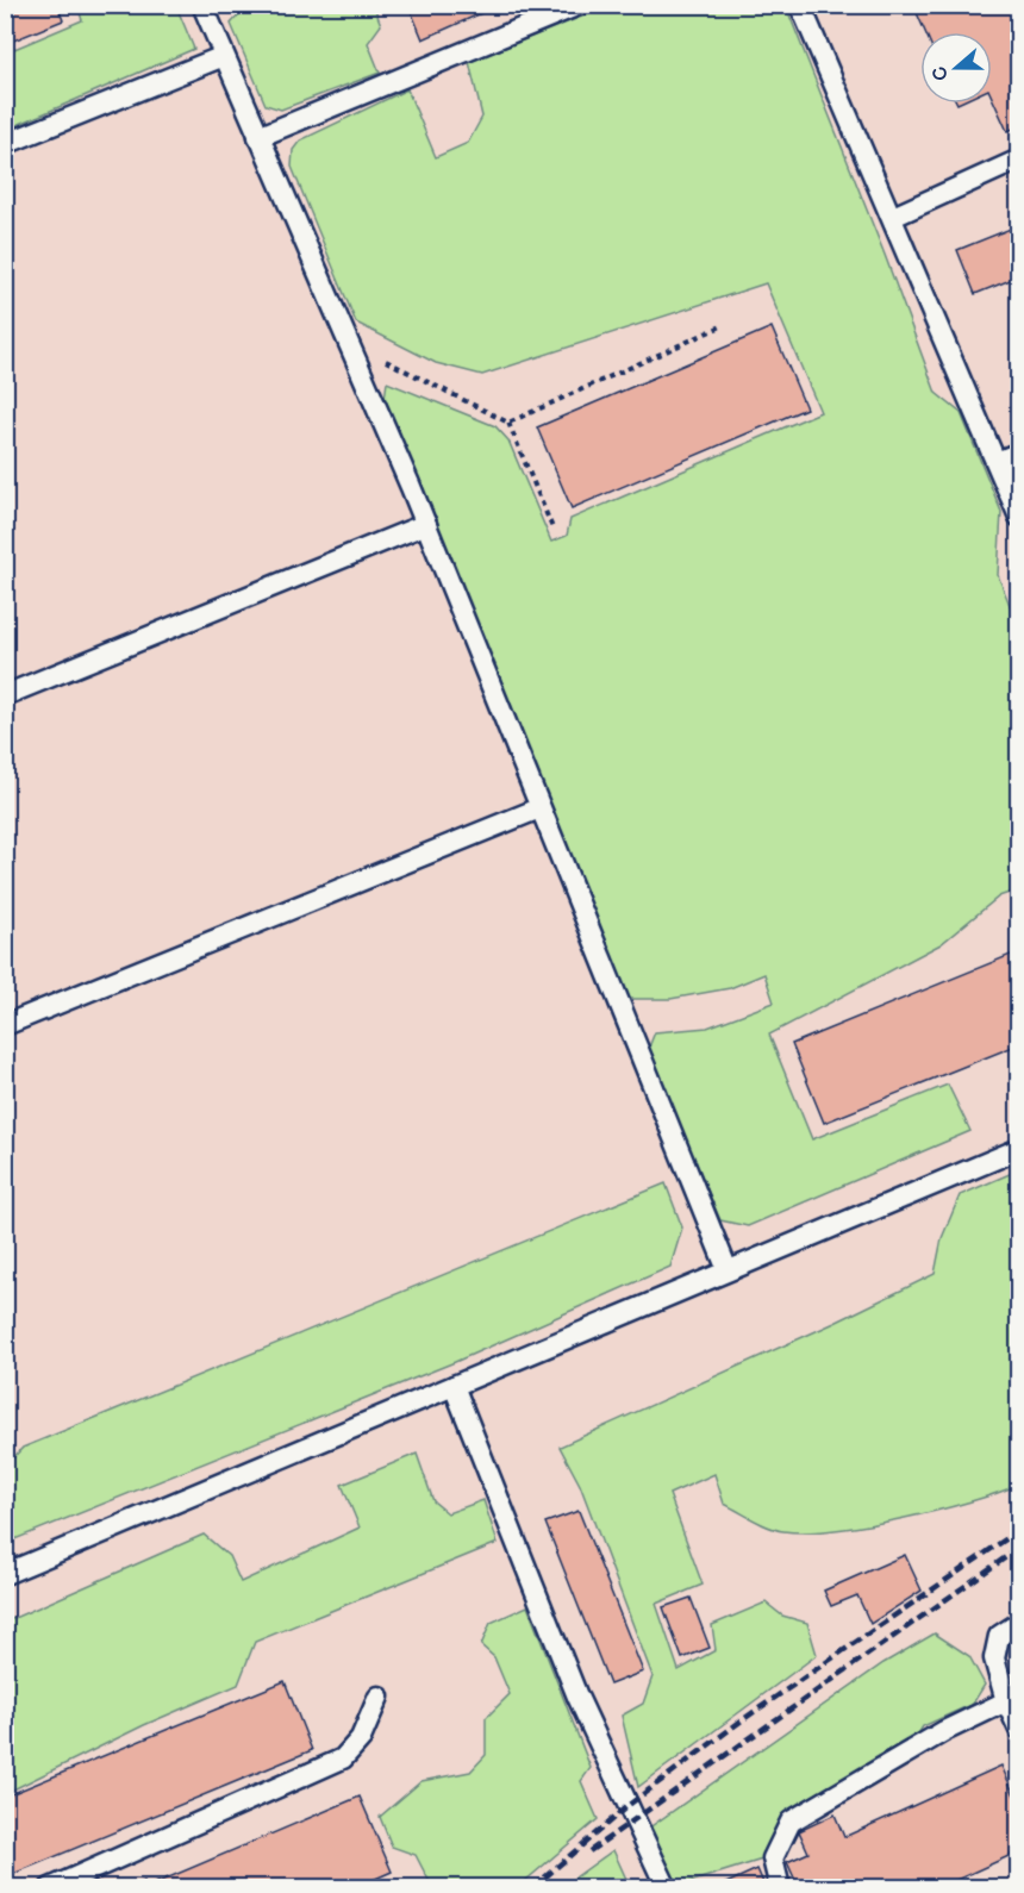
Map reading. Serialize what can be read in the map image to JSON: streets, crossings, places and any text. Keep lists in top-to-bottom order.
{
  "north": "left"
}
